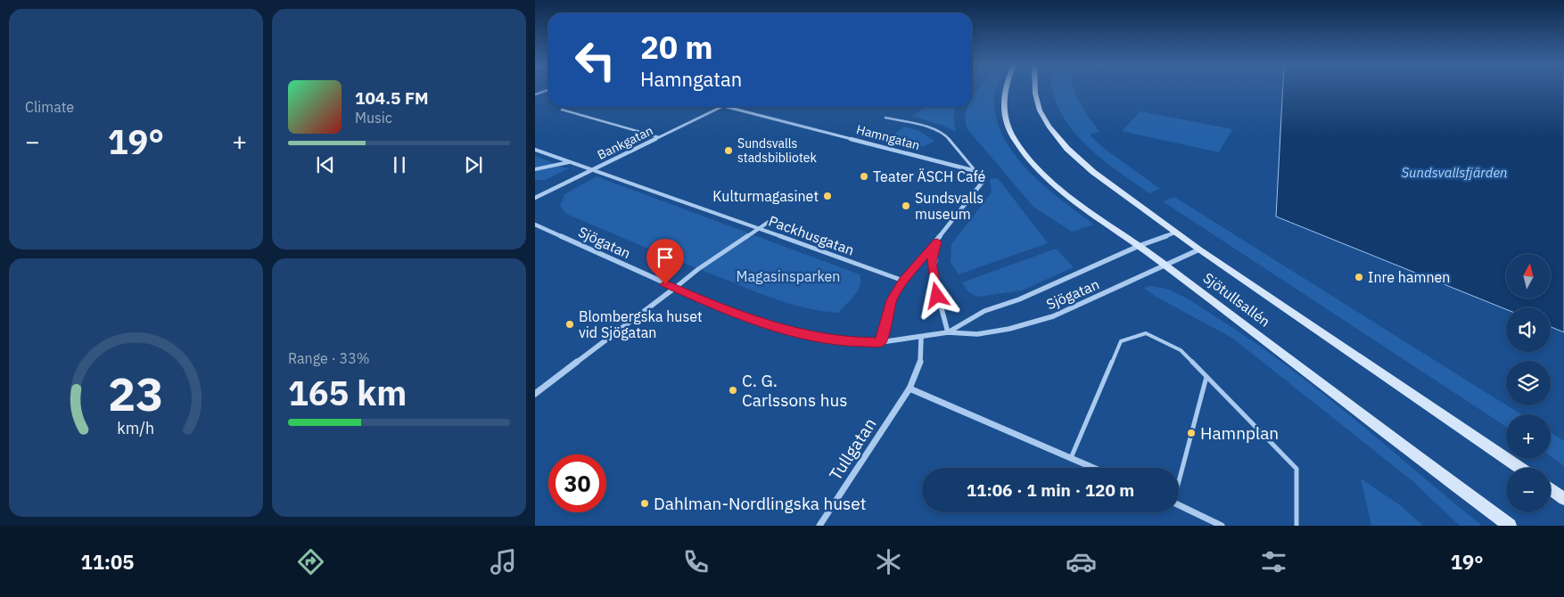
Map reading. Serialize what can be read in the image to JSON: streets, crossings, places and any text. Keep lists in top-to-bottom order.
{
  "streets": {
    "main road": ["Sjötullsallén"],
    "street": [
      "Hamngatan",
      "Bankgatan",
      "Packhusgatan",
      "Sjögatan",
      "Tullgatan"
    ]
  },
  "crossings": [
    ["Bankgatan", "Packhusgatan"],
    ["Sjögatan", "Sjötullsallén"]
  ],
  "water": ["Sundsvallsfjärden"],
  "parks": ["Magasinsparken"],
  "places": [
    "Sundsvalls stadsbibliotek",
    "Teater ÄSCH Café",
    "Kulturmagasinet",
    "Sundsvalls museum",
    "Inre hamnen",
    "Blombergska huset vid Sjögatan",
    "C. G. Carlssons hus",
    "Hamnplan",
    "Dahlman-Nordlingska huset"
  ],
  "north": "top",
  "page": {
    "tile": [
      "Climate",
      ["Range · 33%", "165 km"]
    ],
    "turn": ["20 m", "Hamngatan"],
    "song": ["104.5 FM", "Music"],
    "heat": ["−", "19°", "+"],
    "map_buttons": ["+", "−"],
    "limit": "30",
    "trip": "11:06 · 1 min · 120 m",
    "tabs": ["11:05", "19°"],
    "gauge": ["23", "km/h"]
  }
}
